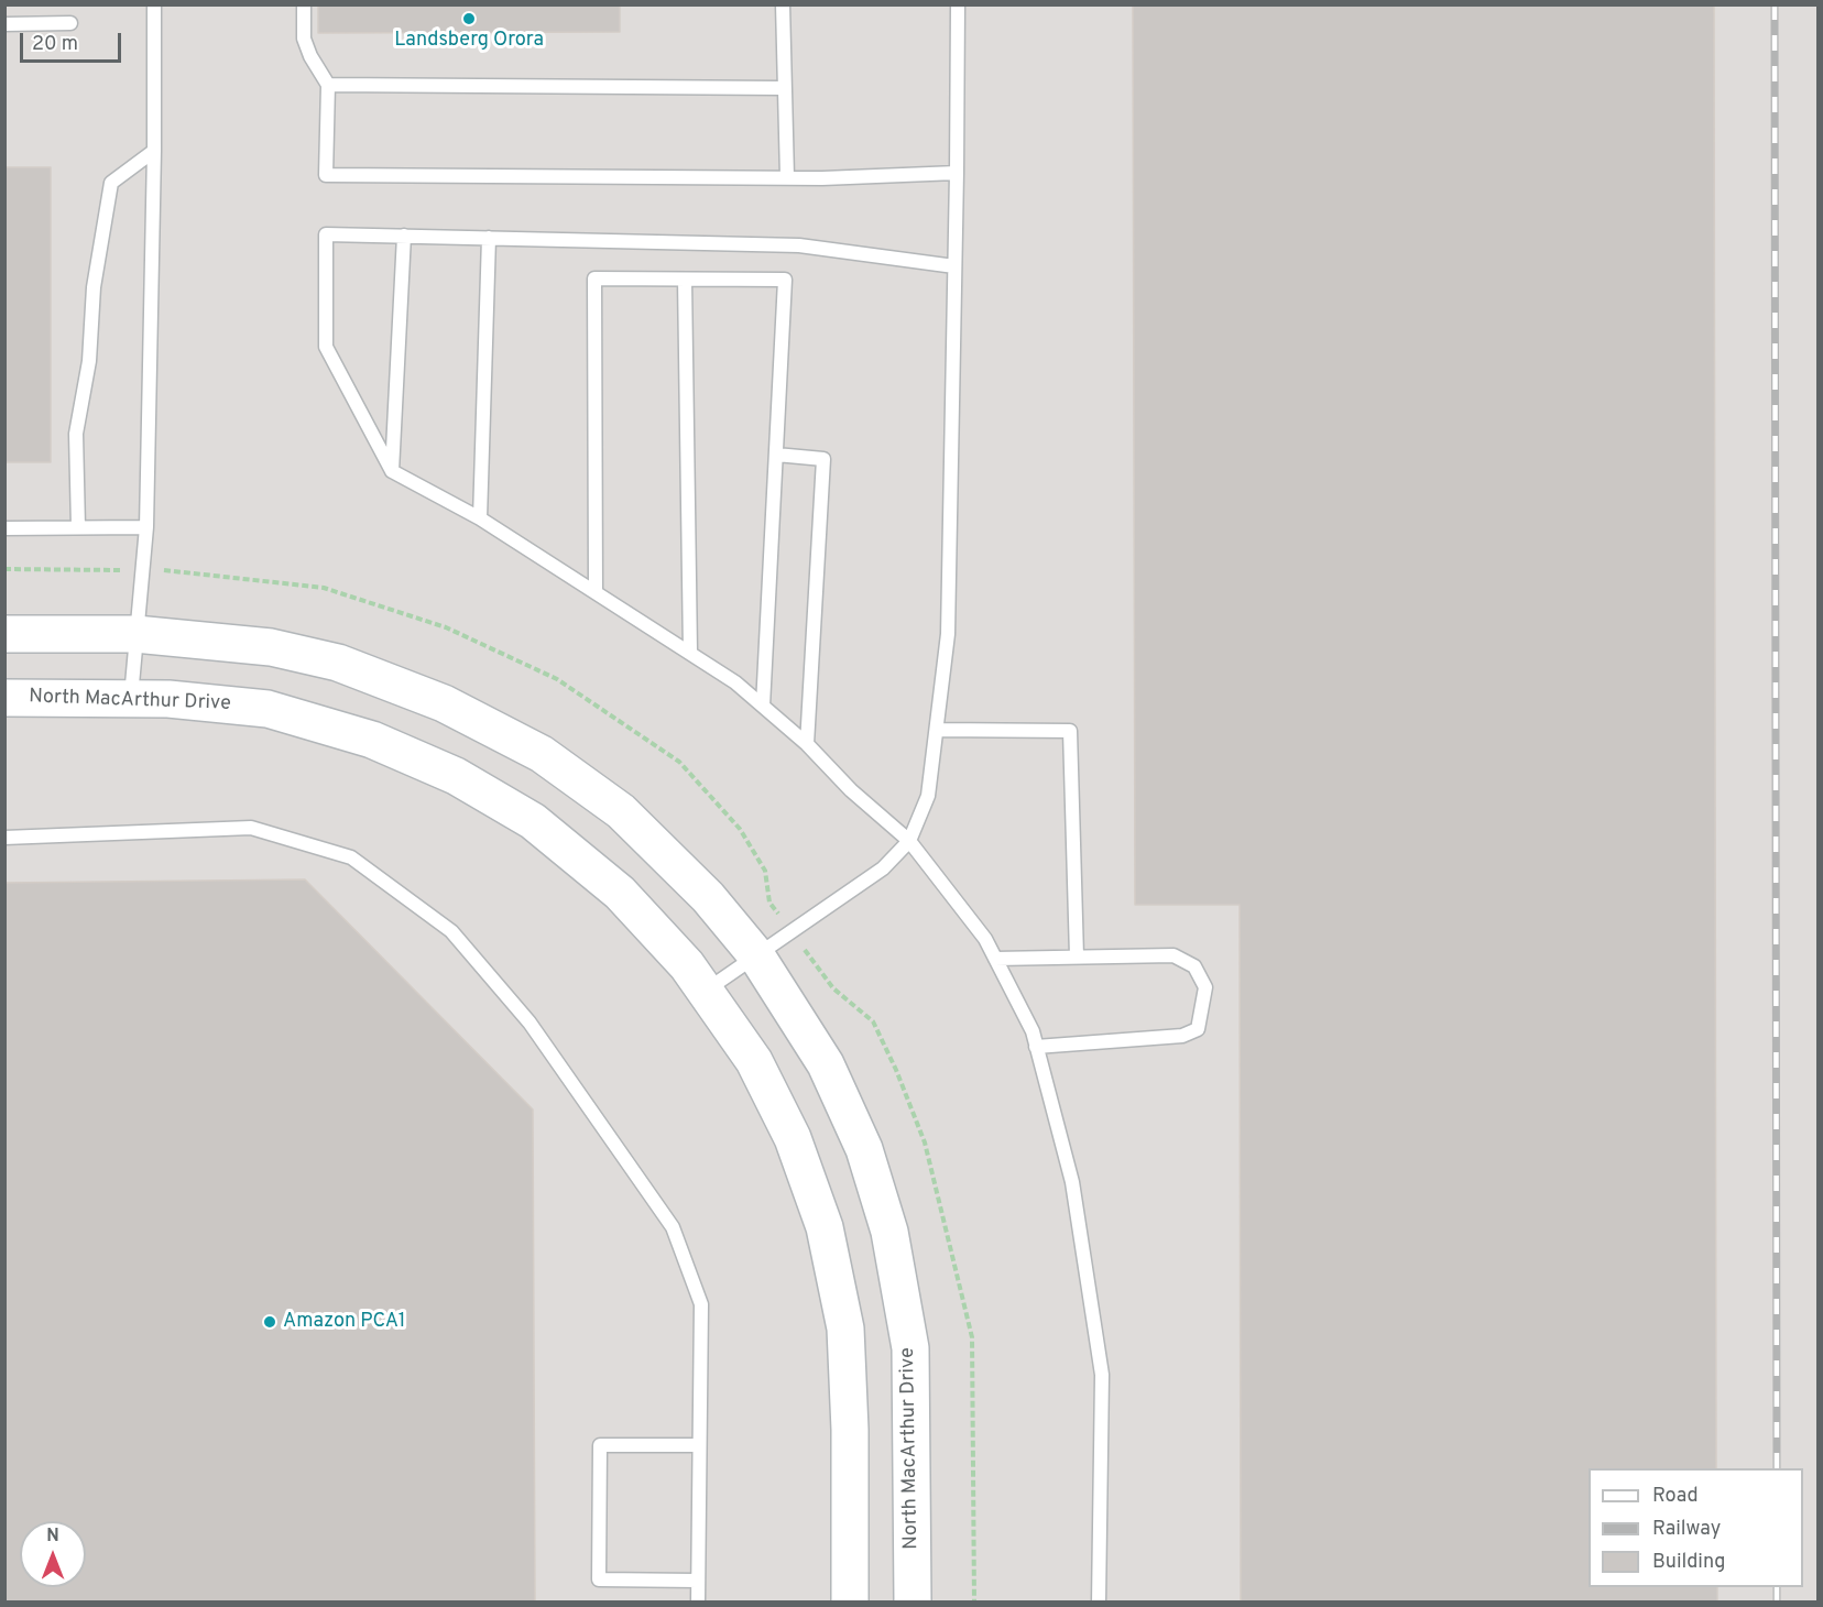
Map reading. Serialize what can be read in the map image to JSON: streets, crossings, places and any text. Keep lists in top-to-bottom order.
{
  "streets": {
    "main road": ["North MacArthur Drive"]
  },
  "places": ["Landsberg Orora", "Amazon PCA1"],
  "legend": ["Road", "Railway", "Building"],
  "scale_bar": "20 m",
  "north": "top"
}
